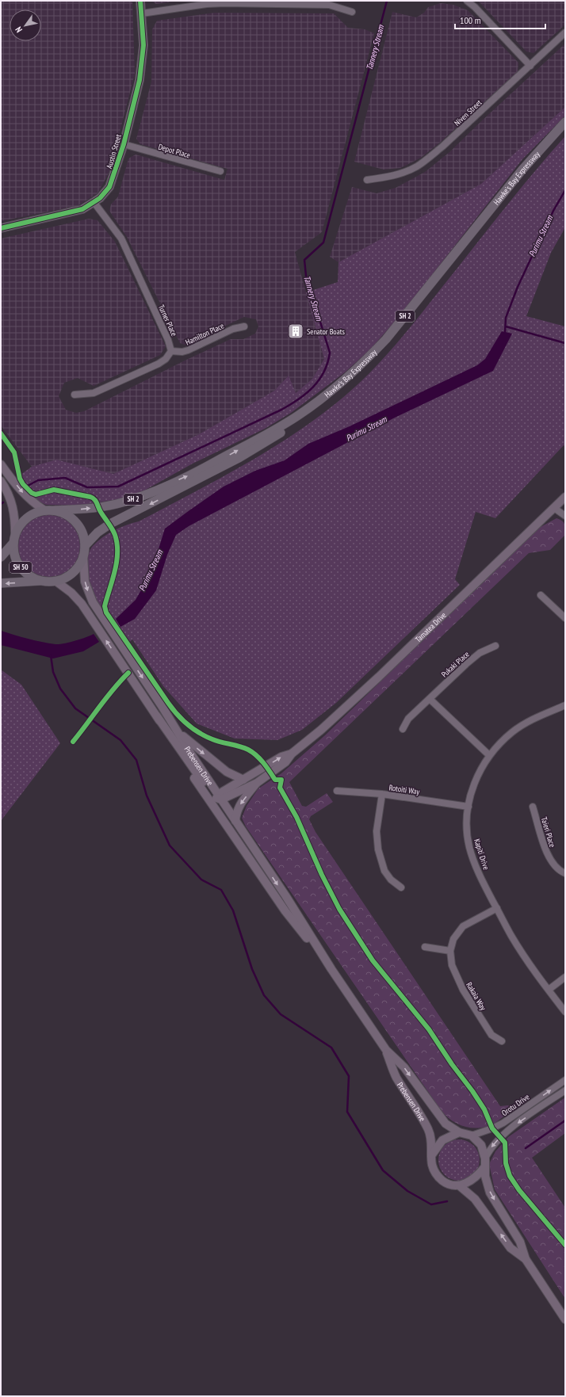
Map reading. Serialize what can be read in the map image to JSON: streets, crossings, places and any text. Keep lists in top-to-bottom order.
{
  "streets": {
    "highway": ["Hawke's Bay Expressway", "SH 2", "SH 50"],
    "main road": ["Austin Street", "Tamatea Drive", "Prebensen Drive"],
    "street": [
      "Niven Street",
      "Depot Place",
      "Turner Place",
      "Hamilton Place",
      "Pukaki Place",
      "Rotoiti Way",
      "Taieri Place",
      "Kapiti Drive",
      "Rakaia Way",
      "Orotu Drive"
    ]
  },
  "crossings": [
    ["Depot Place", "Austin Street"],
    ["Austin Street", "Turner Place"],
    ["Hawke's Bay Expressway", "SH 2"],
    ["Hawke's Bay Expressway", "SH 50"],
    ["Hawke's Bay Expressway", "Prebensen Drive"],
    ["SH 2", "SH 50"],
    ["SH 2", "Prebensen Drive"],
    ["Turner Place", "Hamilton Place"],
    ["SH 50", "Prebensen Drive"],
    ["Tamatea Drive", "Prebensen Drive"],
    ["Prebensen Drive", "Orotu Drive"],
    ["Rotoiti Way", "Kapiti Drive"],
    ["Kapiti Drive", "Rakaia Way"]
  ],
  "water": ["Tannery Stream", "Purimu Stream"],
  "places": {
    "building": ["Senator Boats"]
  },
  "scale_bar": "100 m",
  "north": "bottom left"
}
